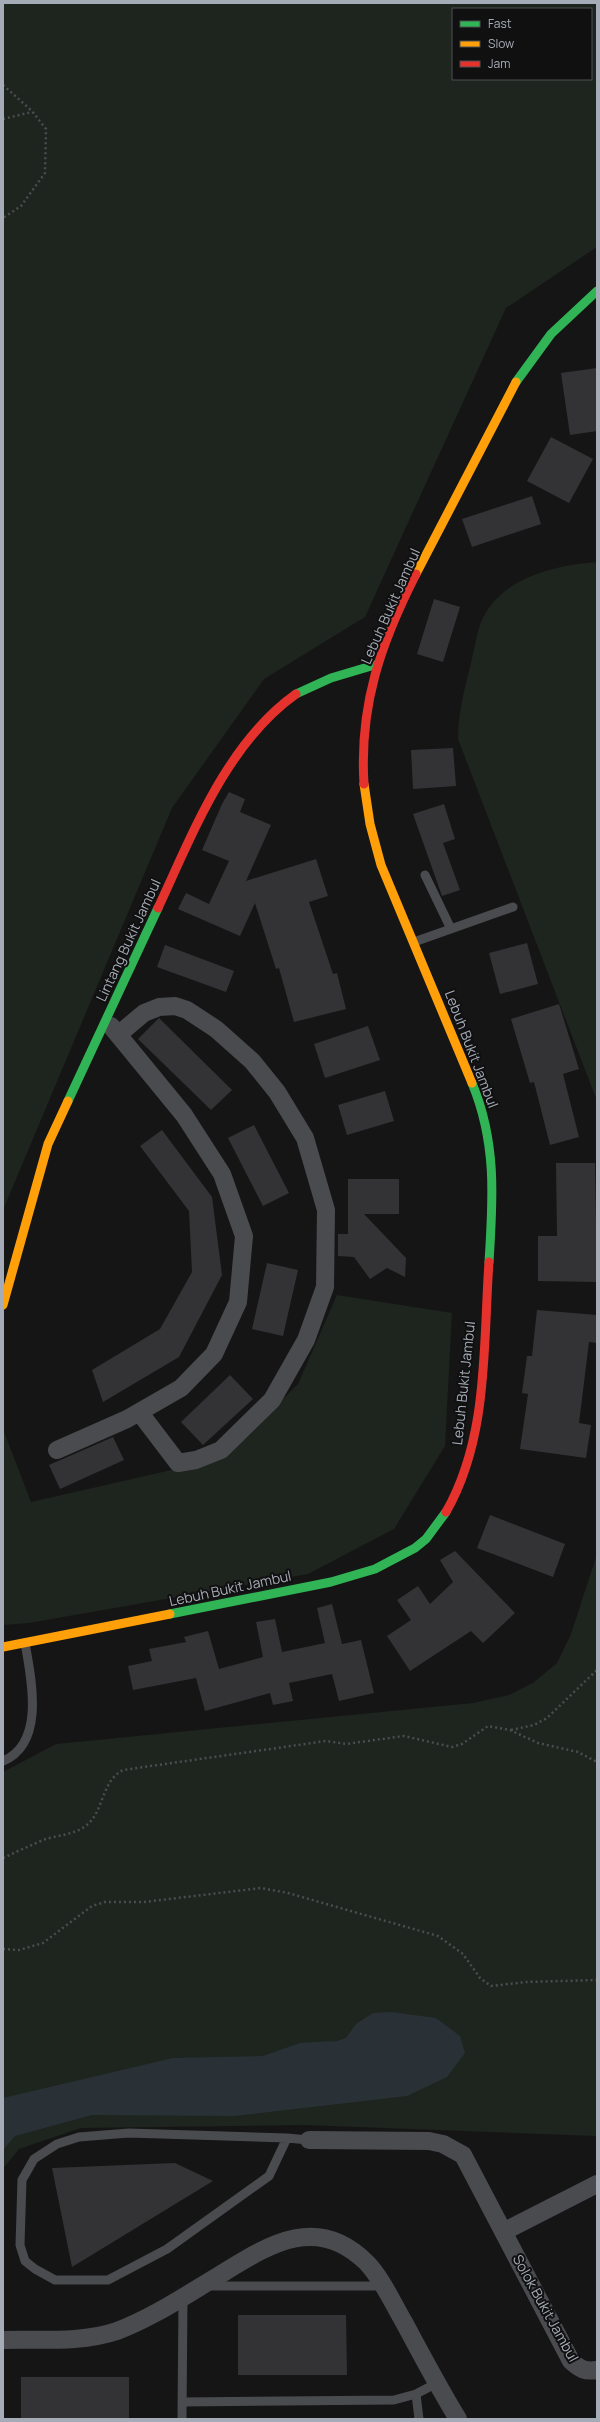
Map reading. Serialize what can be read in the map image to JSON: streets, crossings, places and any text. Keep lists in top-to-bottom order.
{
  "streets": {
    "main road": ["Lebuh Bukit Jambul", "Lintang Bukit Jambul"],
    "street": ["Solok Bukit Jambul"]
  },
  "crossings": [
    ["Lebuh Bukit Jambul", "Lintang Bukit Jambul"]
  ],
  "legend": ["Fast", "Slow", "Jam"]
}
